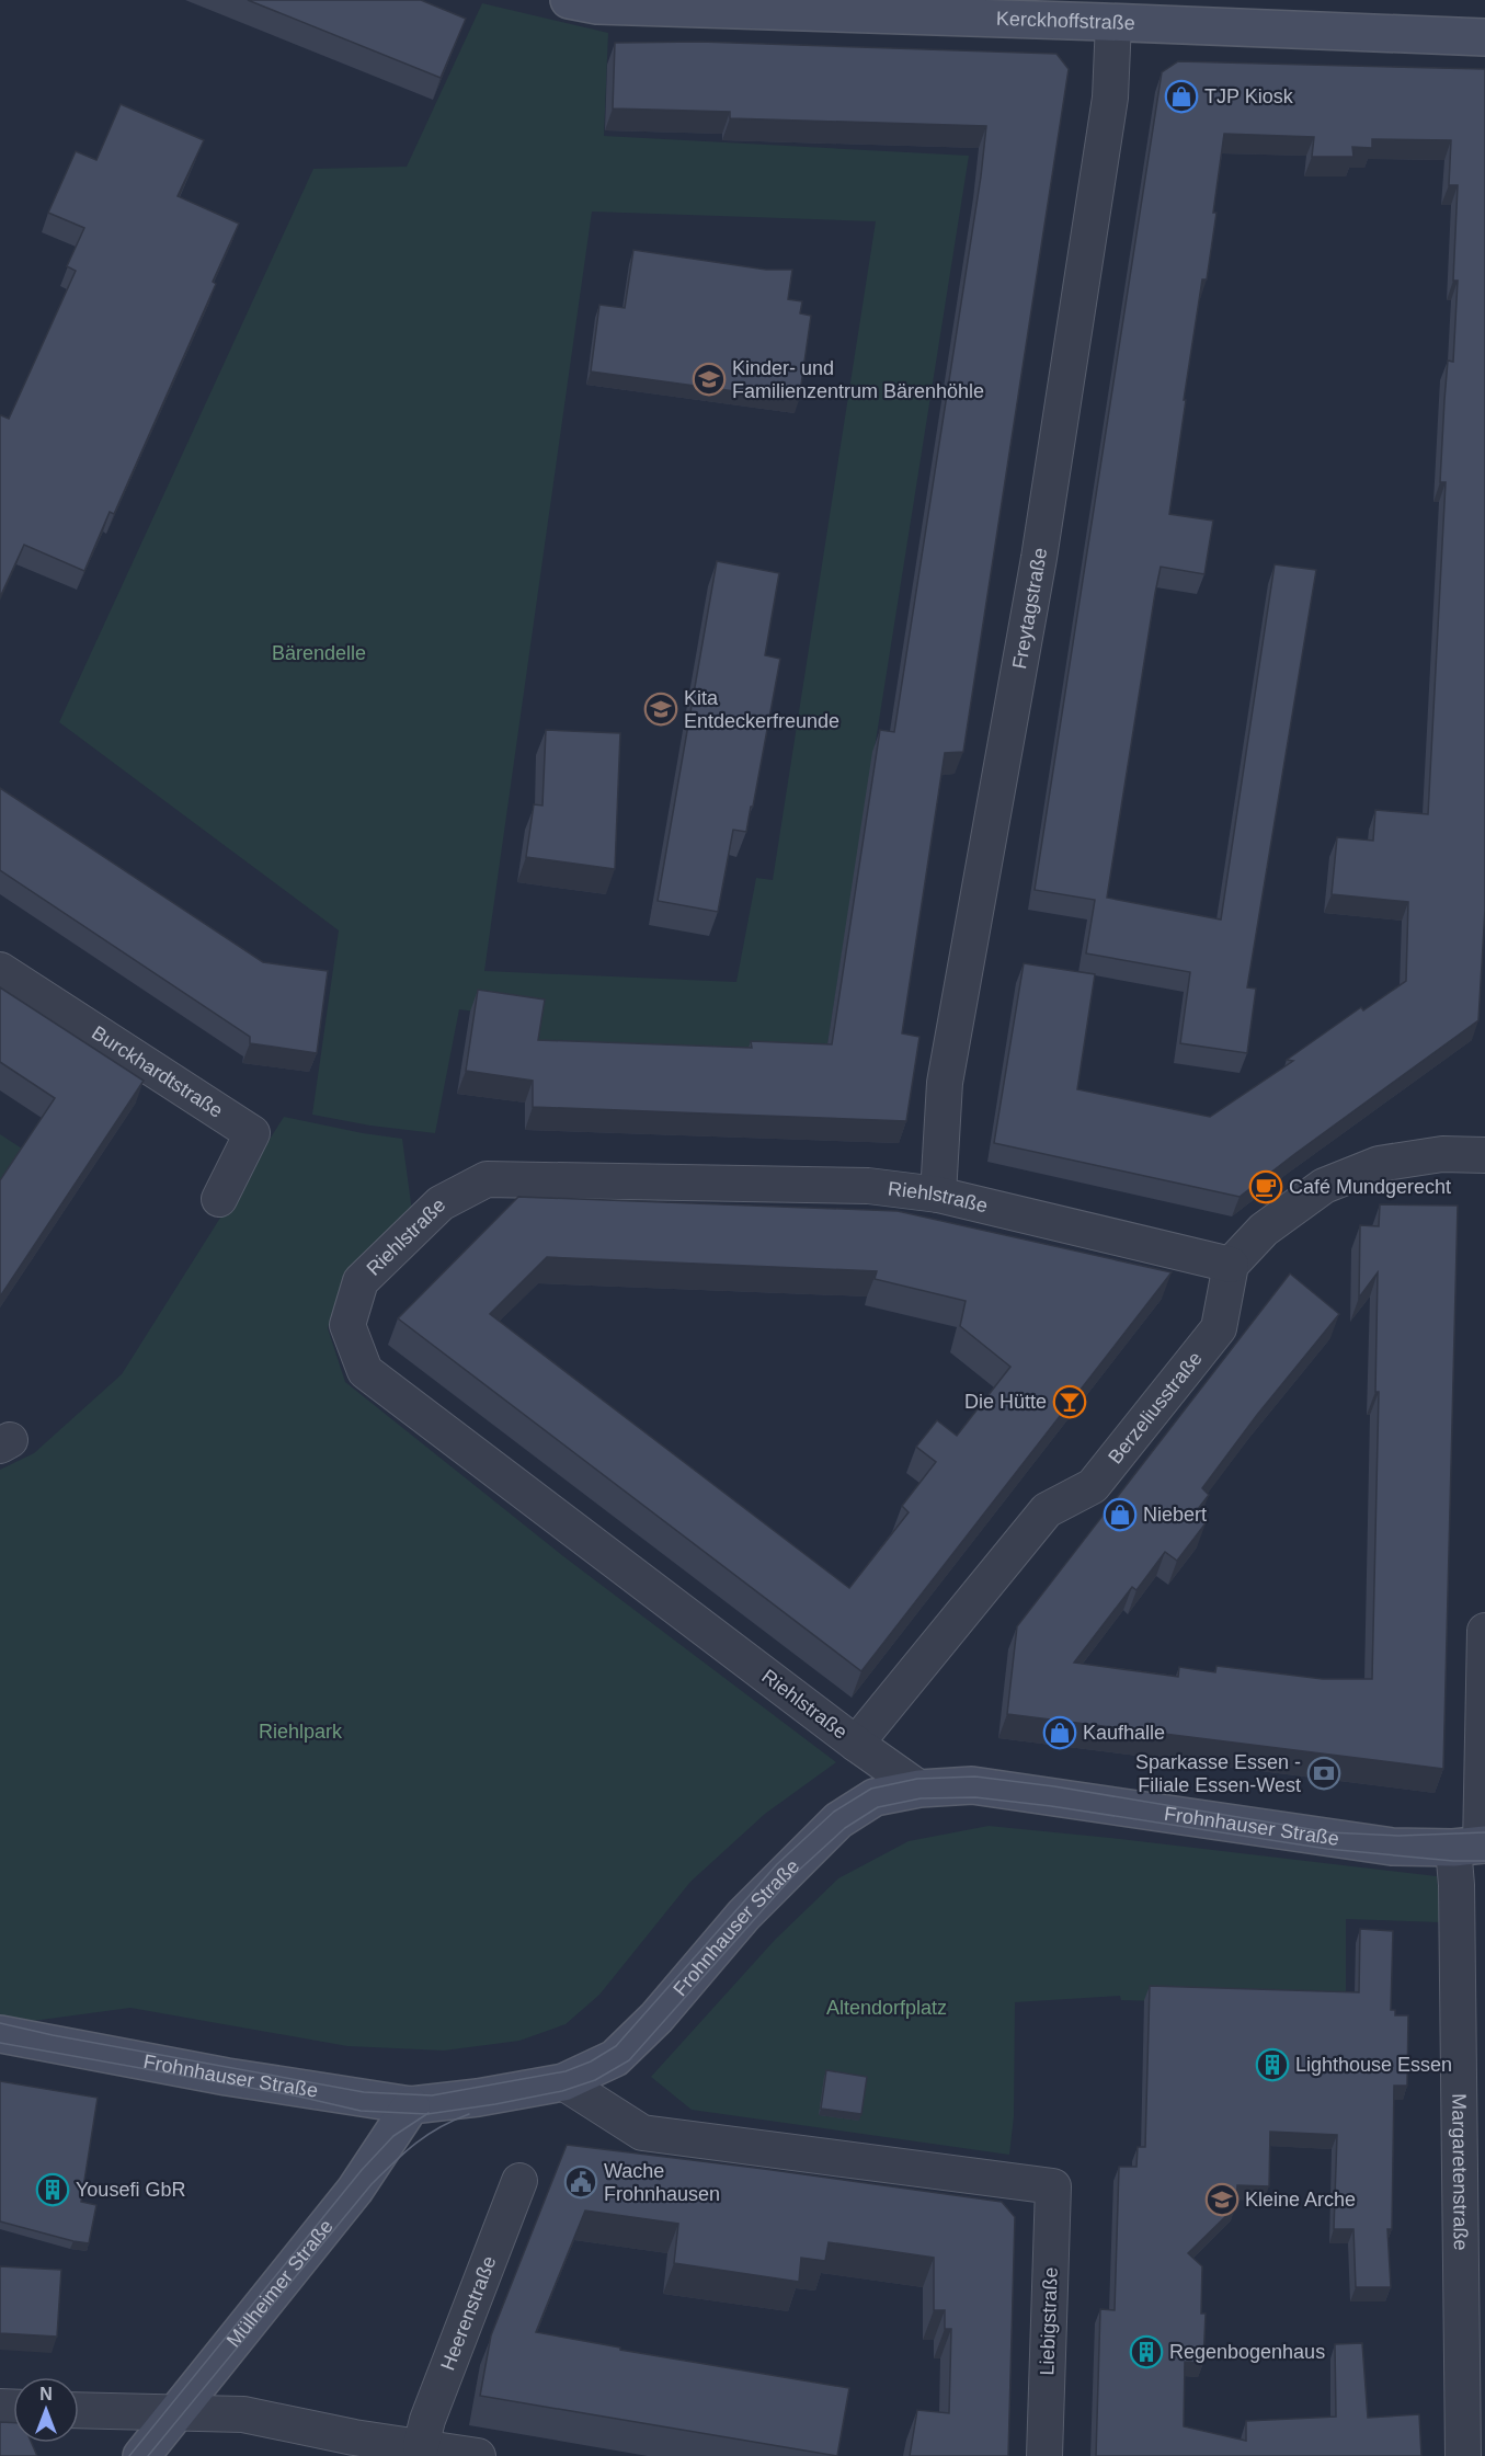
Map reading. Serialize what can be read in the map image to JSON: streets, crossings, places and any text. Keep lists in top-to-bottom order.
{
  "streets": {
    "main road": ["Kerckhoffstraße", "Frohnhauser Straße", "Mülheimer Straße"],
    "street": [
      "Freytagstraße",
      "Burckhardtstraße",
      "Riehlstraße",
      "Berzeliusstraße",
      "Margaretenstraße",
      "Heerenstraße",
      "Liebigstraße"
    ]
  },
  "crossings": [
    ["Kerckhoffstraße", "Freytagstraße"],
    ["Freytagstraße", "Riehlstraße"],
    ["Riehlstraße", "Berzeliusstraße"],
    ["Riehlstraße", "Frohnhauser Straße"],
    ["Frohnhauser Straße", "Margaretenstraße"],
    ["Frohnhauser Straße", "Mülheimer Straße"],
    ["Frohnhauser Straße", "Liebigstraße"]
  ],
  "parks": ["Bärendelle", "Riehlpark", "Altendorfplatz"],
  "places": {
    "shop": ["TJP Kiosk", "Niebert", "Kaufhalle"],
    "school or university": ["Kinder- und Familienzentrum Bärenhöhle", "Kita Entdeckerfreunde", "Kleine Arche"],
    "cafe": ["Café Mundgerecht"],
    "bar": ["Die Hütte"],
    "bank": ["Sparkasse Essen - Filiale Essen-West"],
    "building": ["Lighthouse Essen", "Yousefi GbR", "Regenbogenhaus"],
    "public building": ["Wache Frohnhausen"]
  },
  "north": "top"
}
